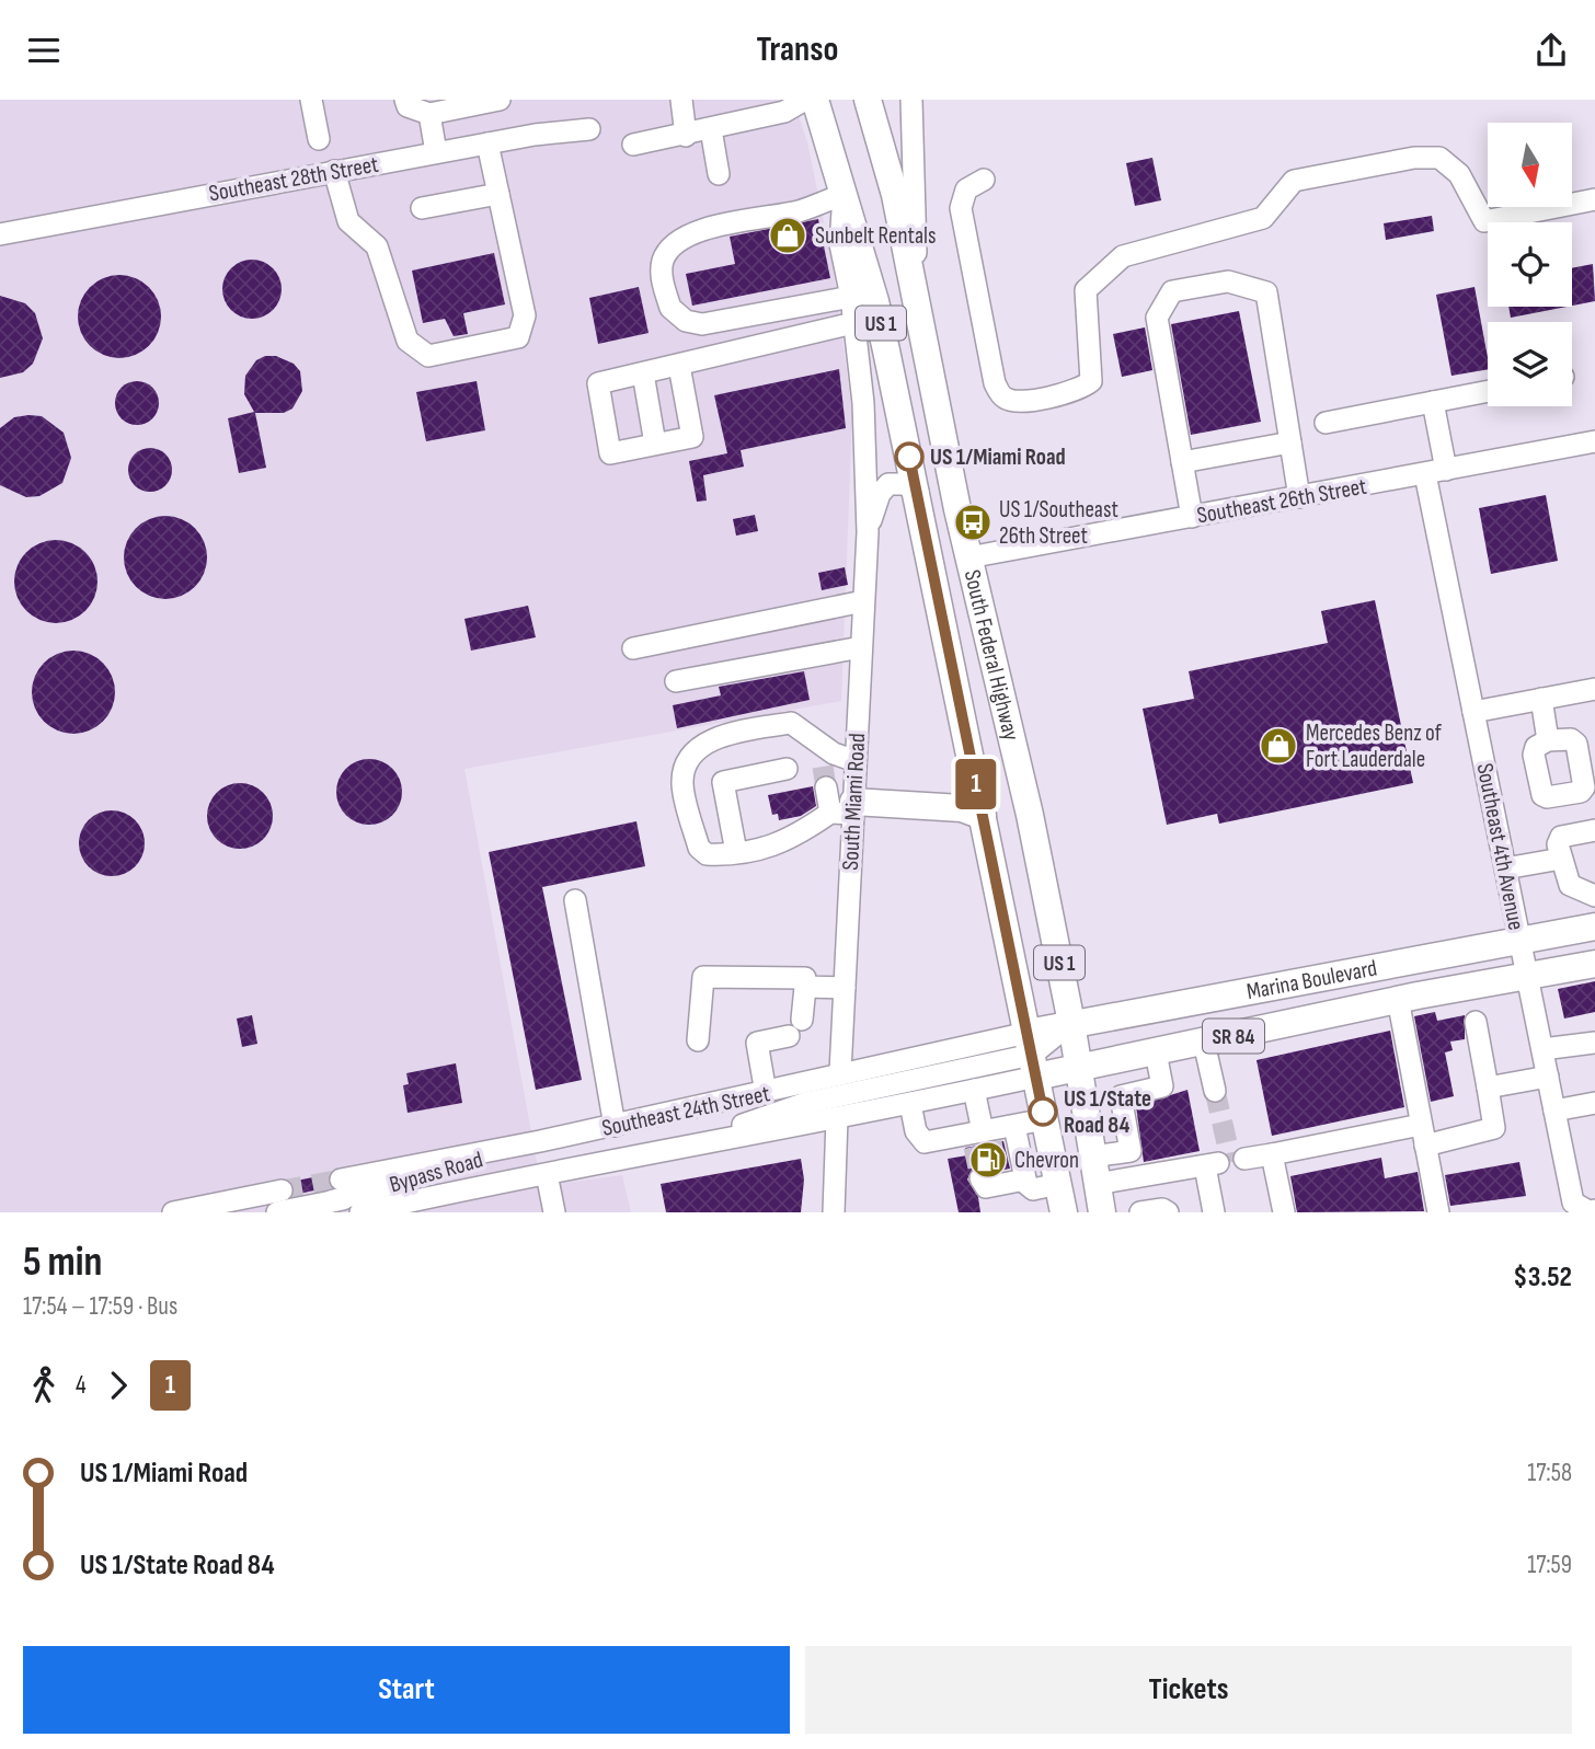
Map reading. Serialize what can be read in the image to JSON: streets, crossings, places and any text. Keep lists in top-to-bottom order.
{
  "streets": {
    "main road": [
      "US 1",
      "South Federal Highway",
      "Marina Boulevard",
      "SR 84"
    ],
    "street": [
      "Southeast 28th Street",
      "Southeast 26th Street",
      "South Miami Road",
      "Southeast 4th Avenue",
      "Southeast 24th Street",
      "Bypass Road"
    ]
  },
  "crossings": [
    ["Southeast 26th Street", "South Federal Highway"],
    ["Southeast 26th Street", "Southeast 4th Avenue"],
    ["South Federal Highway", "South Miami Road"],
    ["South Federal Highway", "Marina Boulevard"],
    ["South Federal Highway", "Southeast 24th Street"],
    ["South Miami Road", "Southeast 24th Street"],
    ["Southeast 4th Avenue", "Marina Boulevard"],
    ["Marina Boulevard", "Southeast 24th Street"],
    ["Southeast 24th Street", "Bypass Road"]
  ],
  "places": {
    "shop": ["Sunbelt Rentals", "Mercedes Benz of Fort Lauderdale"],
    "other": ["US 1/Miami Road", "US 1/State Road 84"],
    "bus stop": ["US 1/Southeast 26th Street"],
    "fuel station": ["Chevron"]
  },
  "lines": ["bus line 1"],
  "north": "bottom",
  "page": {
    "header": "Transo",
    "on_map": "1",
    "heading": ["5 min", "17:54 – 17:59 · Bus", "$3.52"],
    "legs": ["4", "1"],
    "list": [
      {
        "name": "US 1/Miami Road",
        "value": "17:58"
      },
      {
        "name": "US 1/State Road 84",
        "value": "17:59"
      }
    ],
    "buttons": ["Start", "Tickets"]
  }
}
